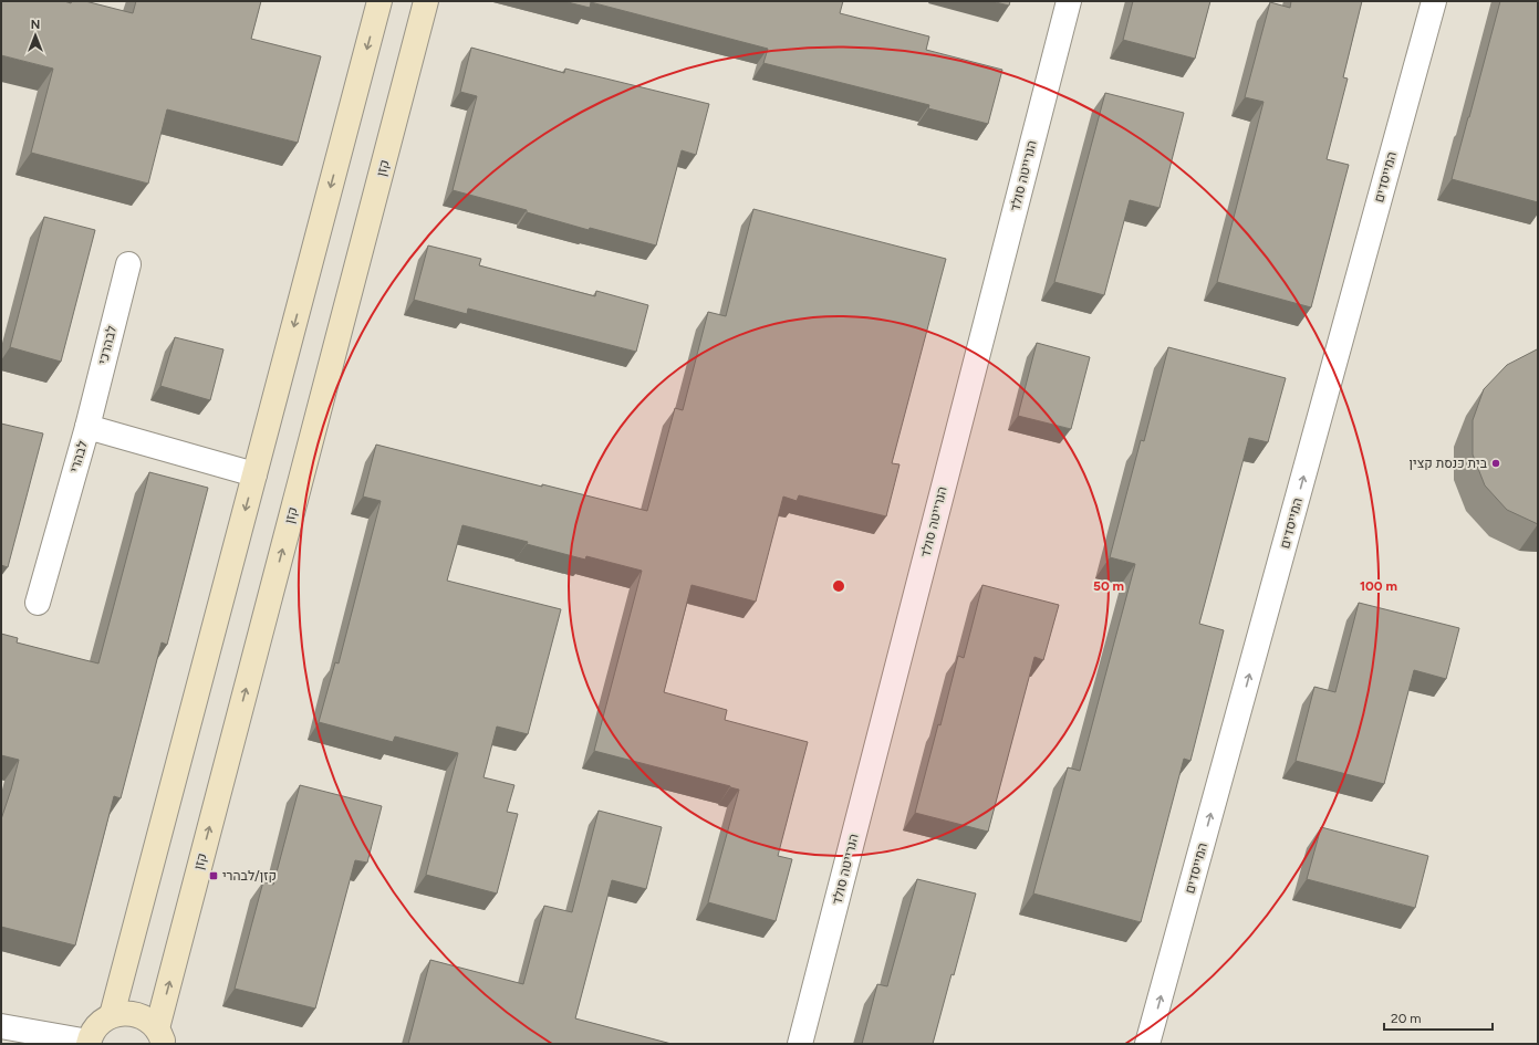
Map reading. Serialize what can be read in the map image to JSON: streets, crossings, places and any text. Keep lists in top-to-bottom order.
{
  "streets": {
    "street": [
      "קזן",
      "הנרייטה סולד",
      "המייסדים",
      "לבהרכי",
      "לבהרי"
    ]
  },
  "crossings": [
    ["לבהרכי", "לבהרי"]
  ],
  "one_way": ["המייסדים"],
  "places": {
    "other": ["בית כנסת קצין"],
    "transit": ["קזן/לבהרי"]
  },
  "scale_bar": "20 m",
  "north": "top",
  "rings": ["50 m", "100 m"]
}
